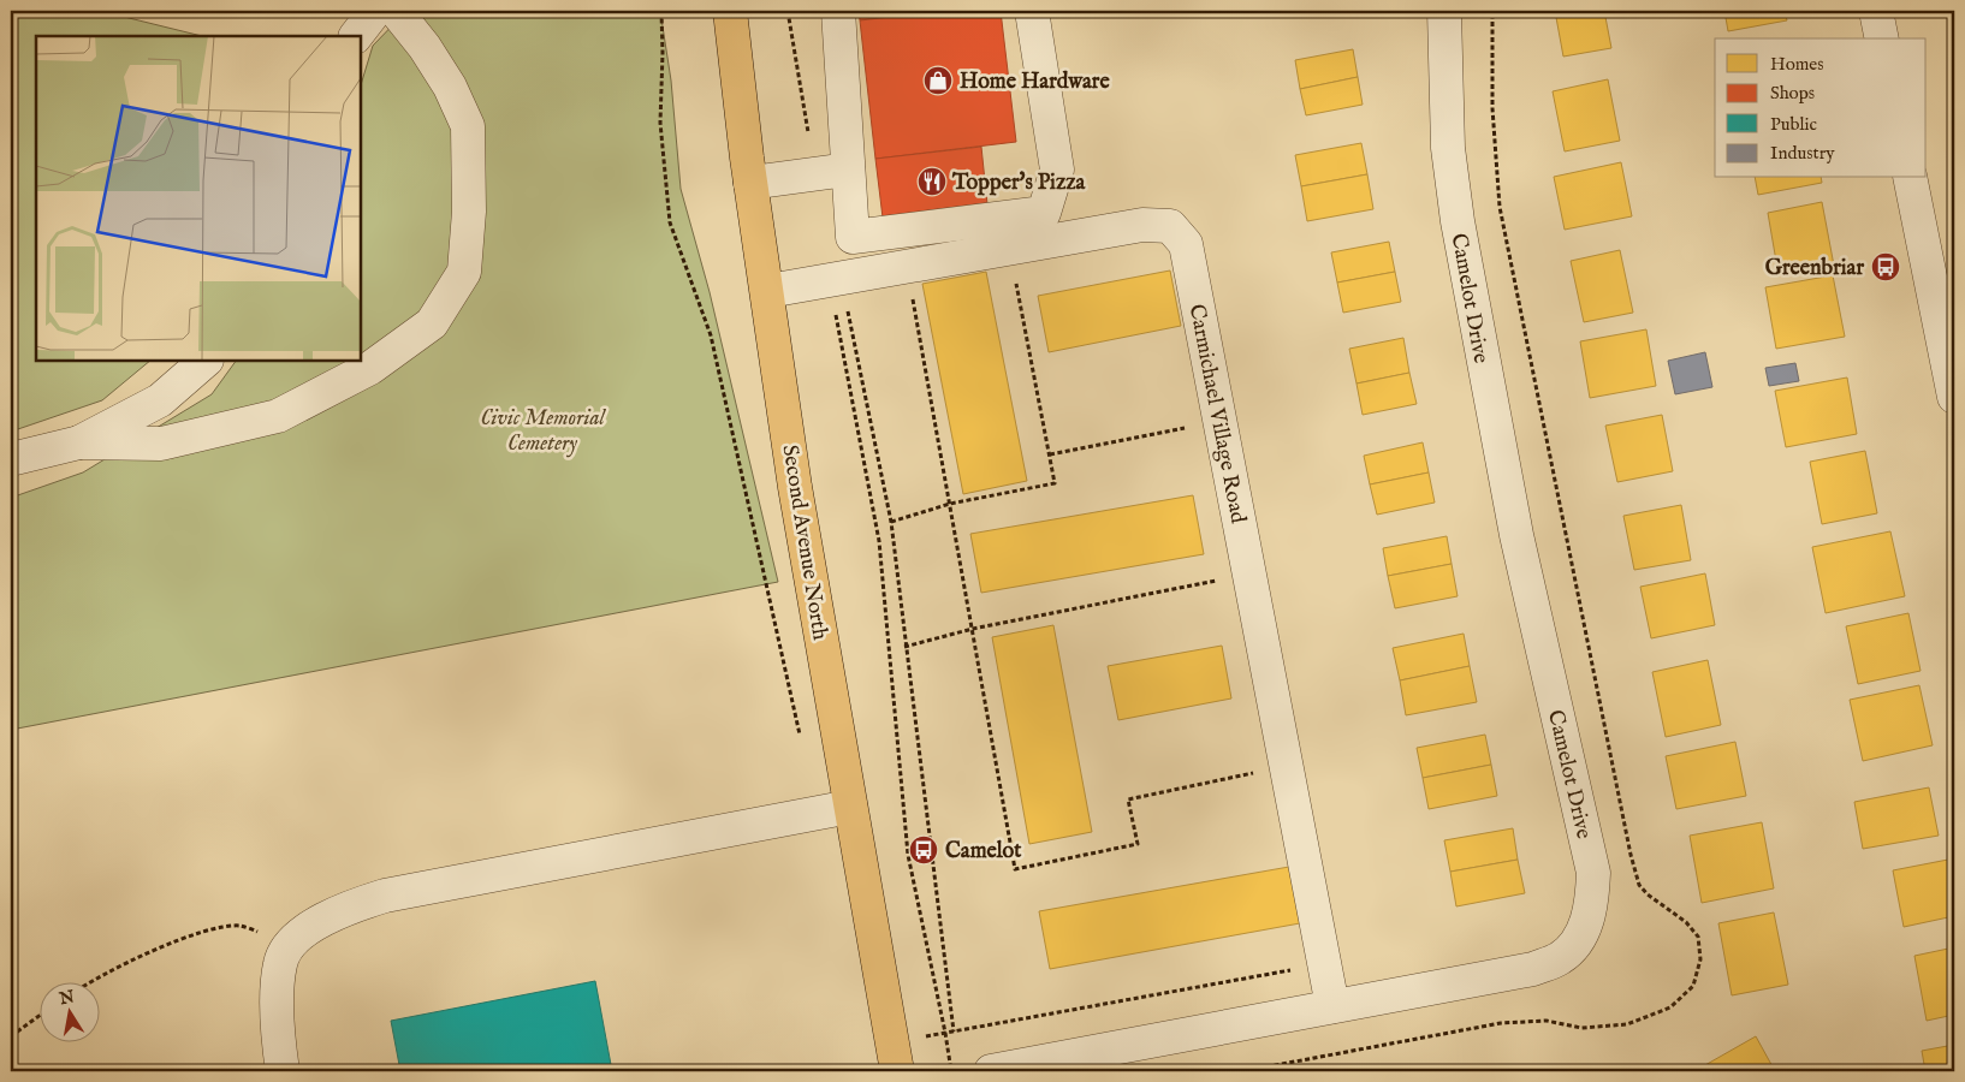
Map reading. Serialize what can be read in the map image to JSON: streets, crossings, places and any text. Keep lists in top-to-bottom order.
{
  "streets": {
    "main road": ["Second Avenue North"],
    "street": ["Camelot Drive", "Carmichael Village Road"]
  },
  "crossings": [
    ["Camelot Drive", "Carmichael Village Road"],
    ["Carmichael Village Road", "Second Avenue North"]
  ],
  "parks": ["Civic Memorial Cemetery"],
  "places": {
    "shop": ["Home Hardware"],
    "restaurant": ["Topper's Pizza"],
    "bus stop": ["Greenbriar", "Camelot"]
  },
  "legend": [
    "Homes",
    "Shops",
    "Public",
    "Industry"
  ],
  "north": "top"
}
